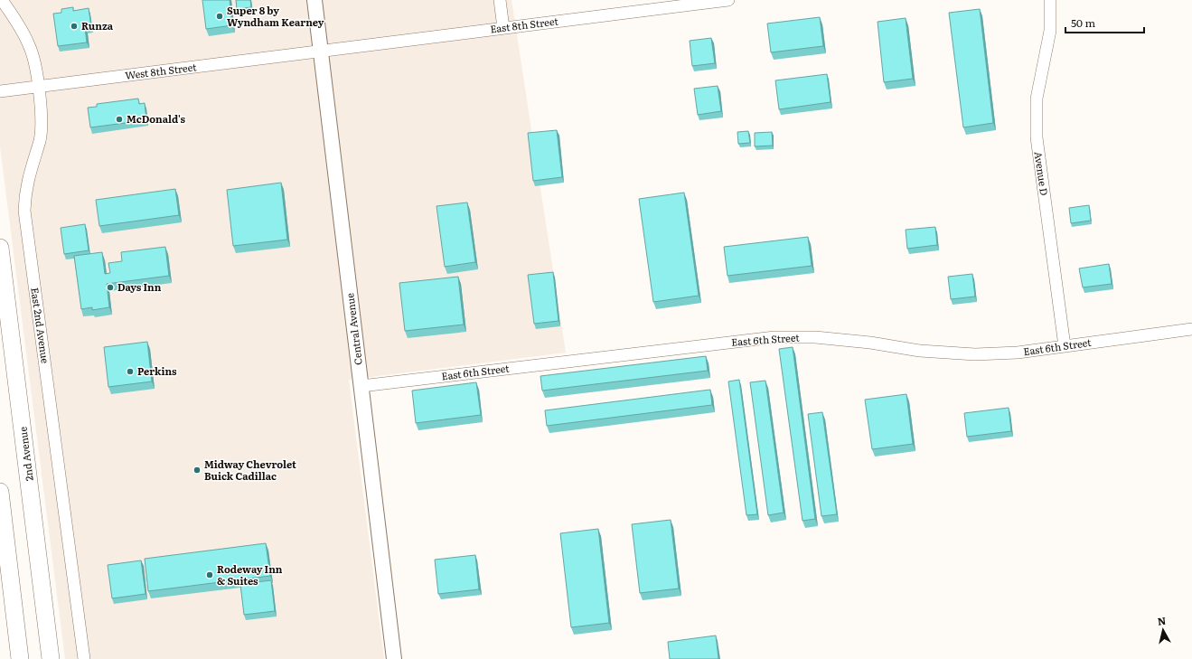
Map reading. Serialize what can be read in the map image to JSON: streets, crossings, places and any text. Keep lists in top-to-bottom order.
{
  "streets": {
    "main road": ["2nd Avenue"],
    "street": [
      "East 8th Street",
      "West 8th Street",
      "Avenue D",
      "East 2nd Avenue",
      "Central Avenue",
      "East 6th Street"
    ]
  },
  "crossings": [
    ["East 8th Street", "West 8th Street"],
    ["East 8th Street", "Central Avenue"],
    ["West 8th Street", "East 2nd Avenue"],
    ["West 8th Street", "Central Avenue"],
    ["Avenue D", "East 6th Street"],
    ["Central Avenue", "East 6th Street"]
  ],
  "places": [
    "Super 8 by Wyndham Kearney",
    "Runza",
    "McDonald's",
    "Days Inn",
    "Perkins",
    "Midway Chevrolet Buick Cadillac",
    "Rodeway Inn & Suites"
  ],
  "scale_bar": "50 m",
  "north": "top"
}
